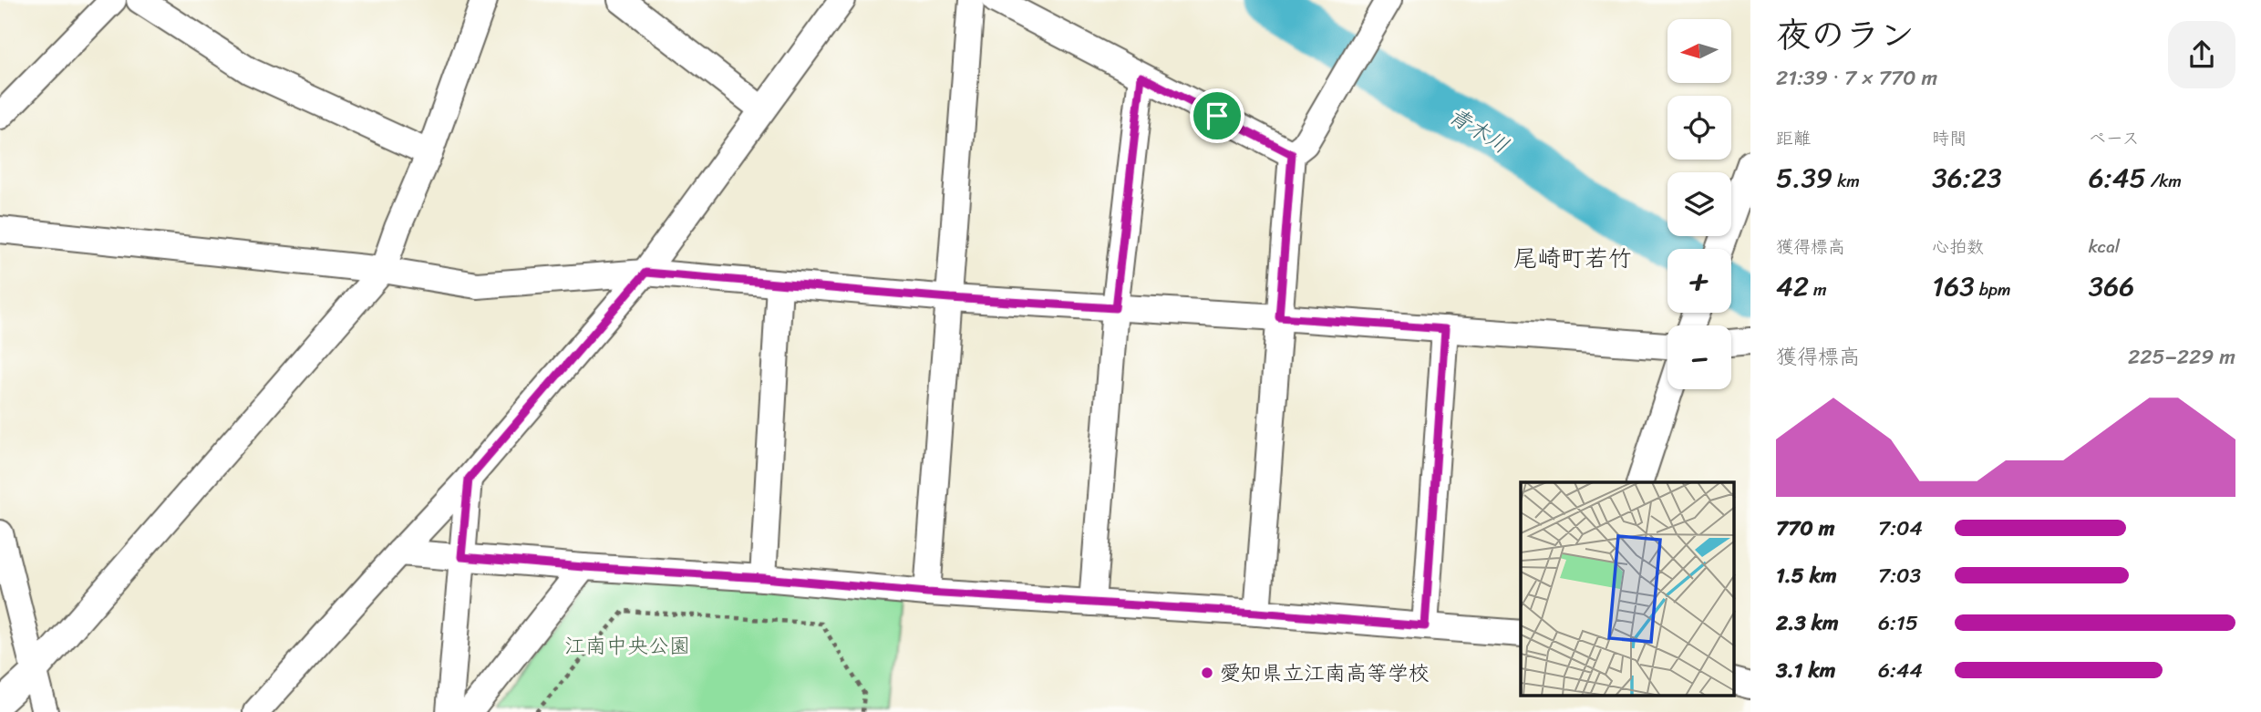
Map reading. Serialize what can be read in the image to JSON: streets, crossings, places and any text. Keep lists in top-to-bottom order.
{
  "districts": ["尾崎町若竹"],
  "water": ["青木川"],
  "parks": ["江南中央公園"],
  "places": ["愛知県立江南高等学校"],
  "north": "left",
  "page": {
    "heading": ["夜のラン", "21:39 · 7 × 770 m"],
    "map_buttons": ["+", "−"],
    "stats": [
      ["距離", "5.39 km"],
      ["時間", "36:23"],
      ["ペース", "6:45 /km"],
      ["獲得標高", "42 m"],
      ["心拍数", "163 bpm"],
      ["kcal", "366"]
    ],
    "chart": ["獲得標高", "225–229 m"],
    "list": [
      {
        "name": "770 m",
        "note": "7:04"
      },
      {
        "name": "1.5 km",
        "note": "7:03"
      },
      {
        "name": "2.3 km",
        "note": "6:15"
      },
      {
        "name": "3.1 km",
        "note": "6:44"
      }
    ]
  }
}
